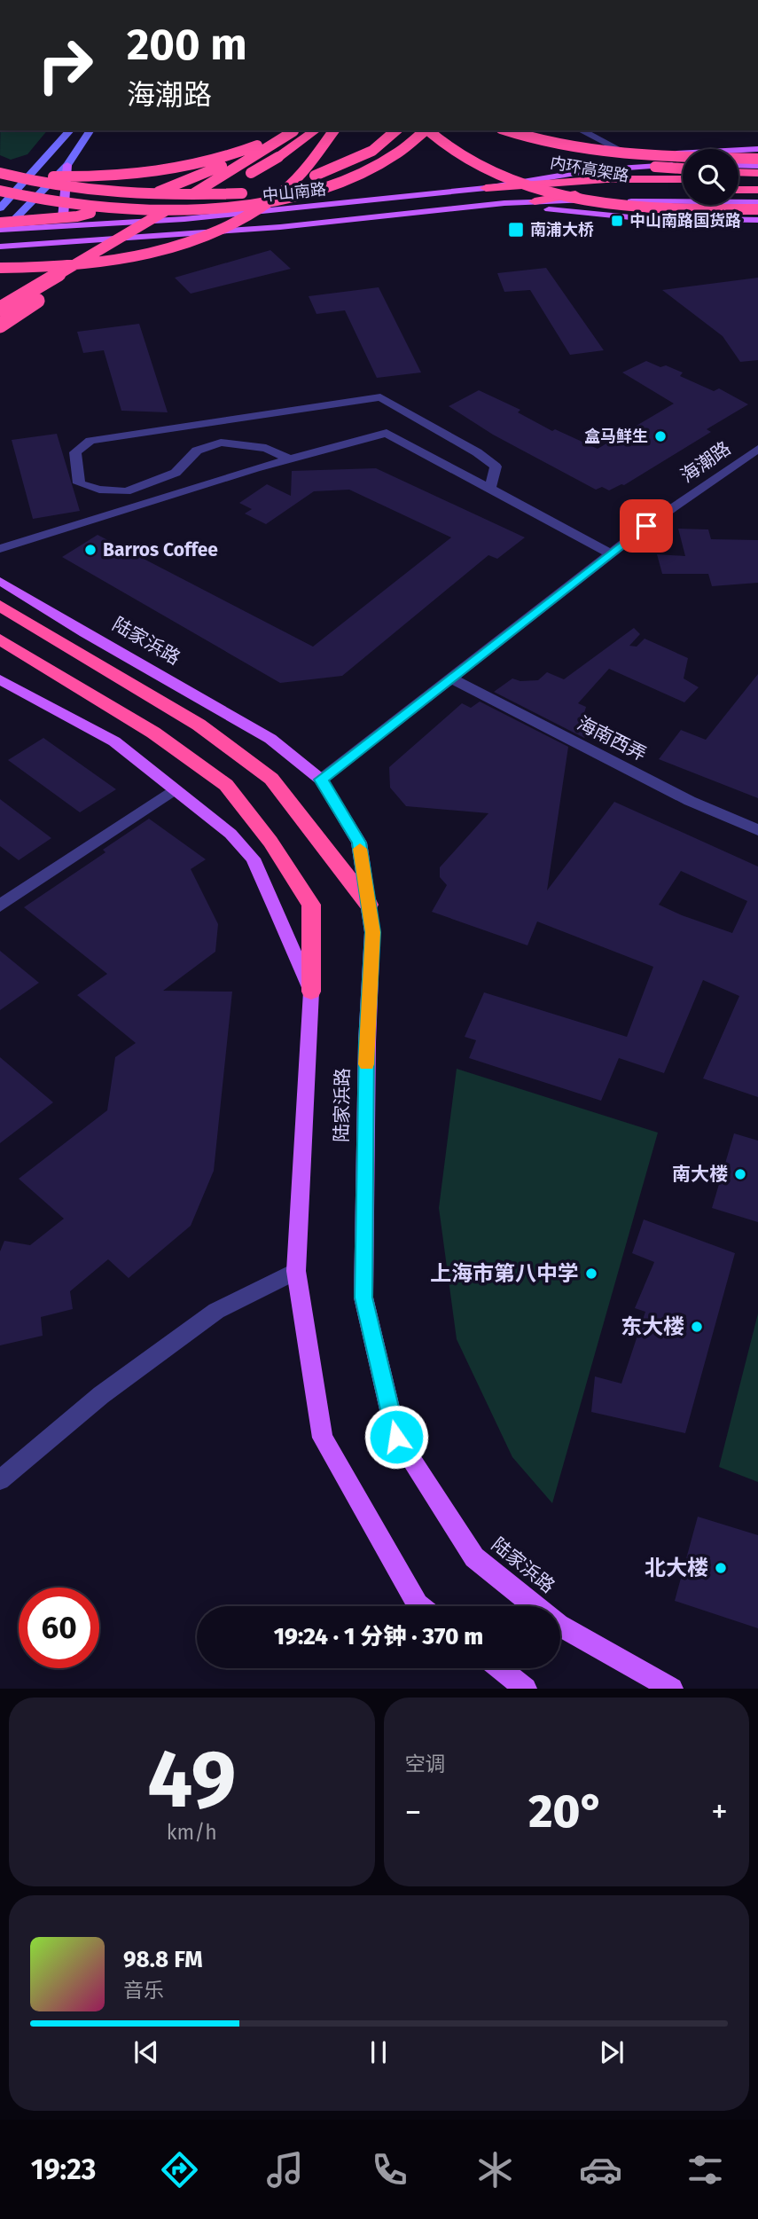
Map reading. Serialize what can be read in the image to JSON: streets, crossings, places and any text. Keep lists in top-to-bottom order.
{
  "streets": {
    "highway": ["内环高架路"],
    "main road": ["中山南路", "陆家浜路"],
    "street": ["海潮路", "海南西弄"]
  },
  "crossings": [
    ["内环高架路", "中山南路"],
    ["海潮路", "陆家浜路"],
    ["海潮路", "海南西弄"]
  ],
  "places": {
    "transit": ["中山南路国货路", "南浦大桥"],
    "other": [
      "盒马鲜生",
      "Barros Coffee",
      "南大楼",
      "上海市第八中学",
      "东大楼",
      "北大楼"
    ]
  },
  "page": {
    "turn": ["200 m", "海潮路"],
    "limit": "60",
    "trip": "19:24 · 1 分钟 · 370 m",
    "tile": [
      ["49", "km/h"],
      "空调"
    ],
    "heat": ["−", "20°", "+"],
    "song": ["98.8 FM", "音乐"],
    "tabs": "19:23"
  }
}
